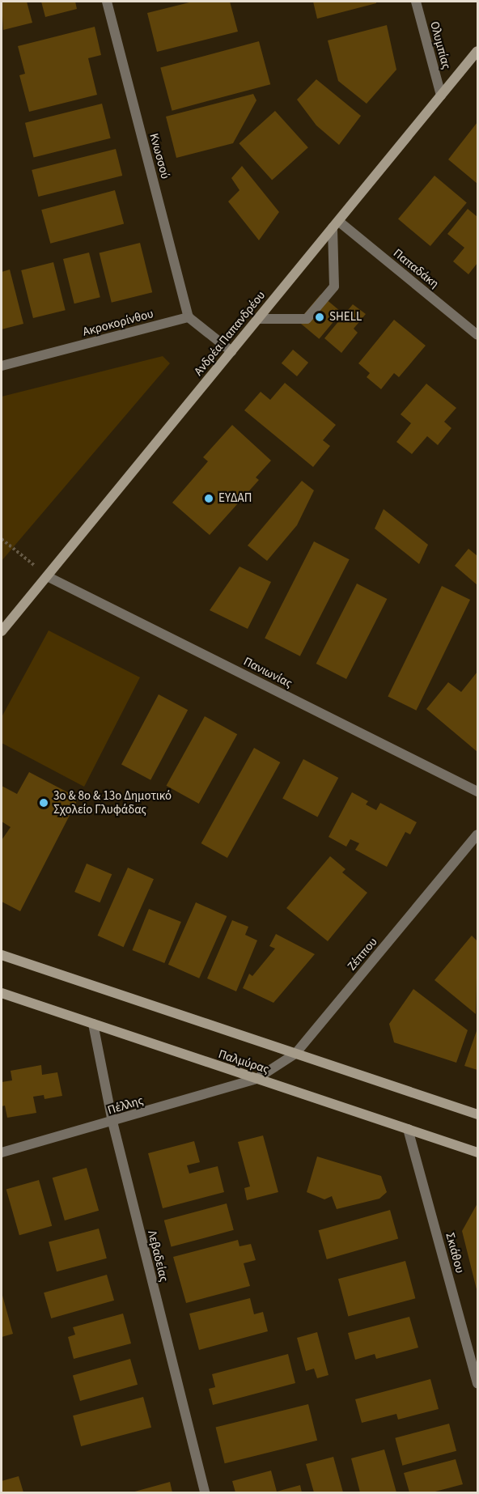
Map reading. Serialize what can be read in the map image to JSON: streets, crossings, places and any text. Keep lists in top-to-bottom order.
{
  "streets": {
    "main road": ["Ανδρέα Παπανδρέου", "Παλμύρας"],
    "street": [
      "Ολυμπίας",
      "Κνωσσού",
      "Παπαδάκη",
      "Ακροκορίνθου",
      "Πανιωνίας",
      "Ζέππου",
      "Πέλλης",
      "Σκιάθου",
      "Λεβαδείας"
    ]
  },
  "crossings": [
    ["Ολυμπίας", "Ανδρέα Παπανδρέου"],
    ["Κνωσσού", "Ακροκορίνθου"],
    ["Παπαδάκη", "Ανδρέα Παπανδρέου"],
    ["Ανδρέα Παπανδρέου", "Πανιωνίας"],
    ["Ζέππου", "Παλμύρας"],
    ["Ζέππου", "Πέλλης"],
    ["Παλμύρας", "Πέλλης"],
    ["Παλμύρας", "Σκιάθου"],
    ["Παλμύρας", "Λεβαδείας"],
    ["Πέλλης", "Λεβαδείας"]
  ],
  "places": ["SHELL", "ΕΥΔΑΠ", "3ο & 8ο & 13ο Δημοτικό Σχολείο Γλυφάδας"]
}
